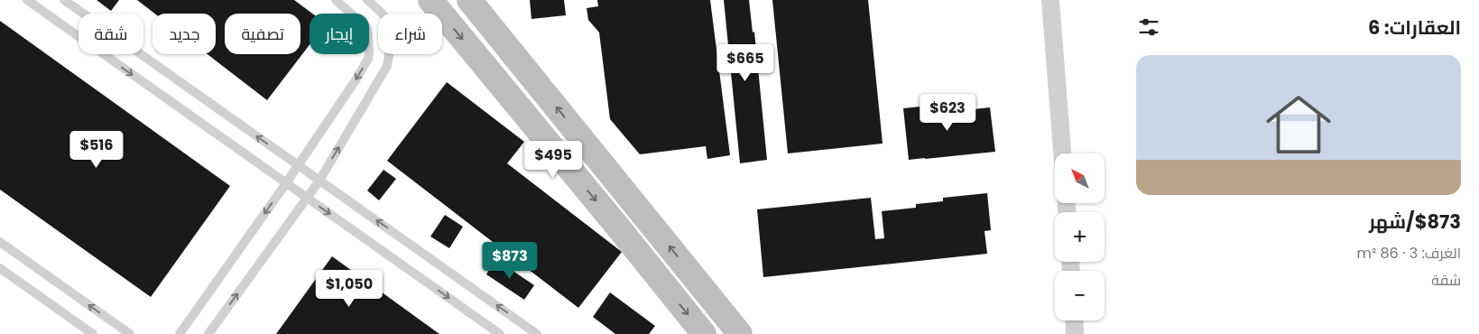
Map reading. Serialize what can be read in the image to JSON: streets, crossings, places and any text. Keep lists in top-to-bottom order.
{
  "north": "top left",
  "page": {
    "heading": "العقارات: 6",
    "chip": [
      "شراء",
      "إيجار",
      "تصفية",
      "جديد",
      "شقة"
    ],
    "price": [
      "$665",
      "$623",
      "$516",
      "$495",
      "$873",
      "$1,050"
    ],
    "list": [
      {
        "name": "$873/شهر",
        "note": "الغرف: 3 · 86 m² · شقة"
      }
    ],
    "map_buttons": ["+", "−"]
  }
}
